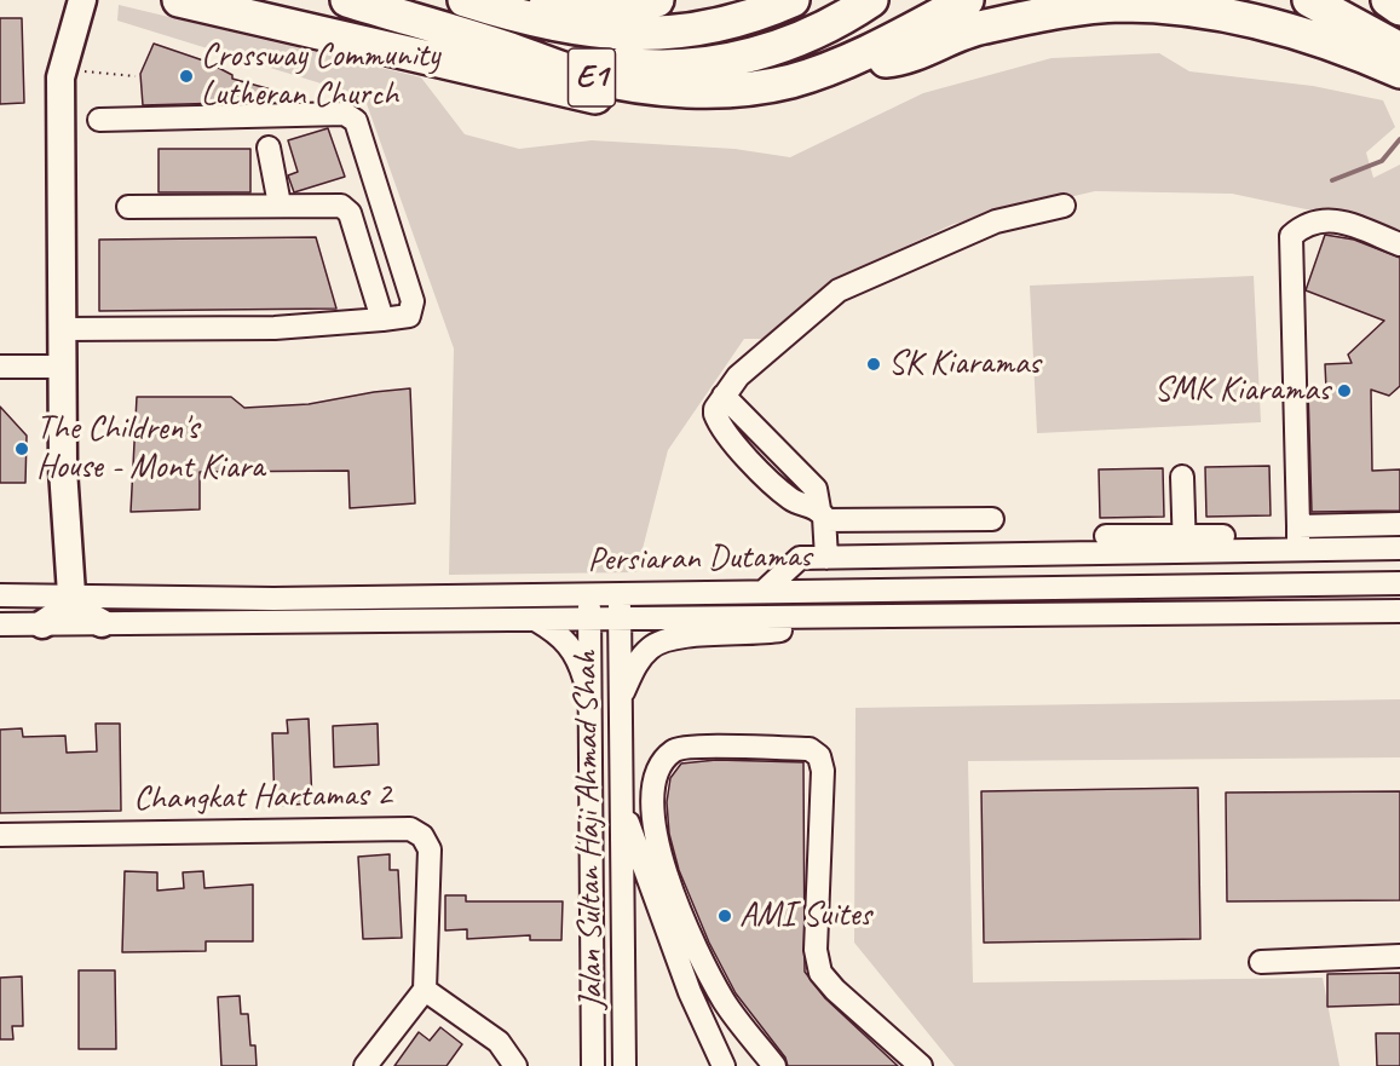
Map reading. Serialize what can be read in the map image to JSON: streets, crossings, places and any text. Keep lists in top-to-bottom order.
{
  "streets": {
    "highway": ["E1"],
    "street": ["Persiaran Dutamas", "Changkat Hartamas 2", "Jalan Sultan Haji Ahmad Shah"]
  },
  "crossings": [
    ["Persiaran Dutamas", "Jalan Sultan Haji Ahmad Shah"]
  ],
  "places": [
    "Crossway Community Lutheran Church",
    "SK Kiaramas",
    "SMK Kiaramas",
    "The Children's House - Mont Kiara",
    "AMI Suites"
  ]
}
